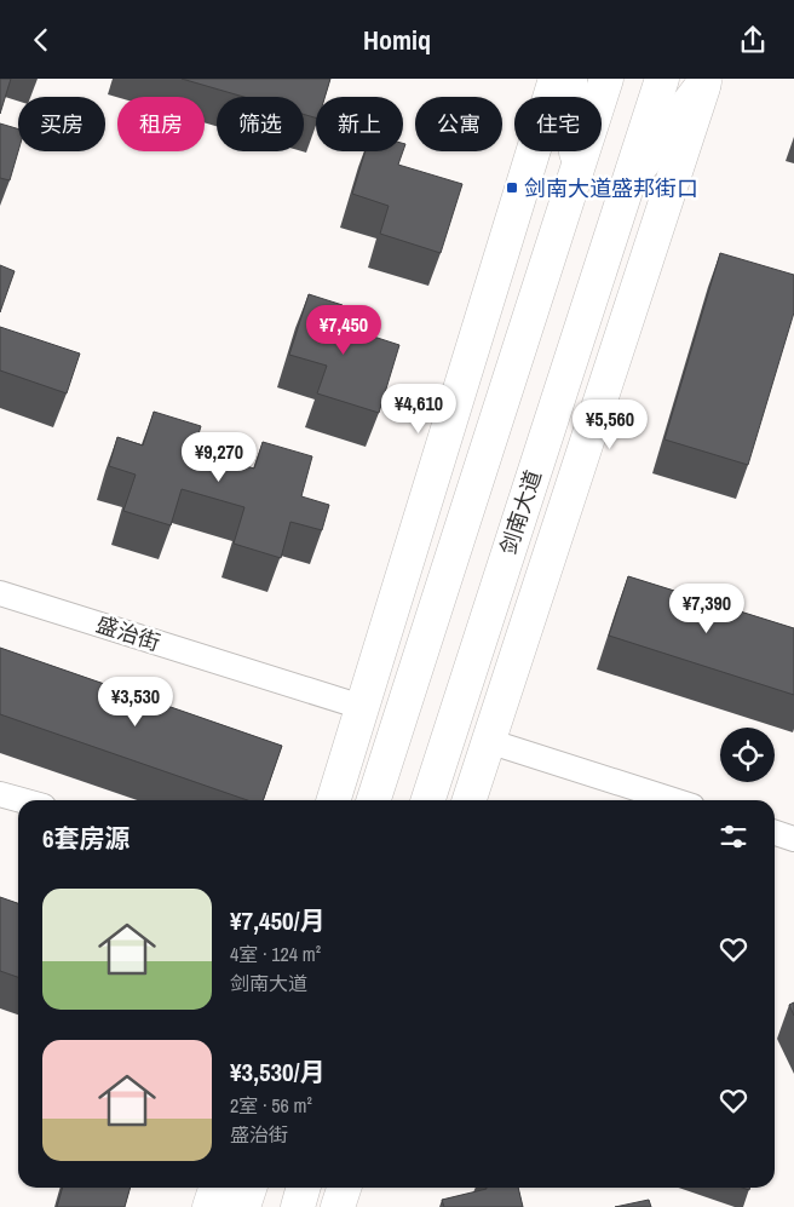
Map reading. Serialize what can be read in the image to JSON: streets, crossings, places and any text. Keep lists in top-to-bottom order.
{
  "streets": {
    "main road": ["剑南大道"],
    "street": ["盛治街"]
  },
  "places": {
    "transit": ["剑南大道盛邦街口"]
  },
  "page": {
    "header": "Homiq",
    "chip": [
      "买房",
      "租房",
      "筛选",
      "新上",
      "公寓",
      "住宅"
    ],
    "price": [
      "¥7,450",
      "¥4,610",
      "¥5,560",
      "¥9,270",
      "¥7,390",
      "¥3,530"
    ],
    "heading": "6套房源",
    "list": [
      {
        "name": "¥7,450/月",
        "note": "4室 · 124 m² · 剑南大道"
      },
      {
        "name": "¥3,530/月",
        "note": "2室 · 56 m² · 盛治街"
      }
    ]
  }
}
